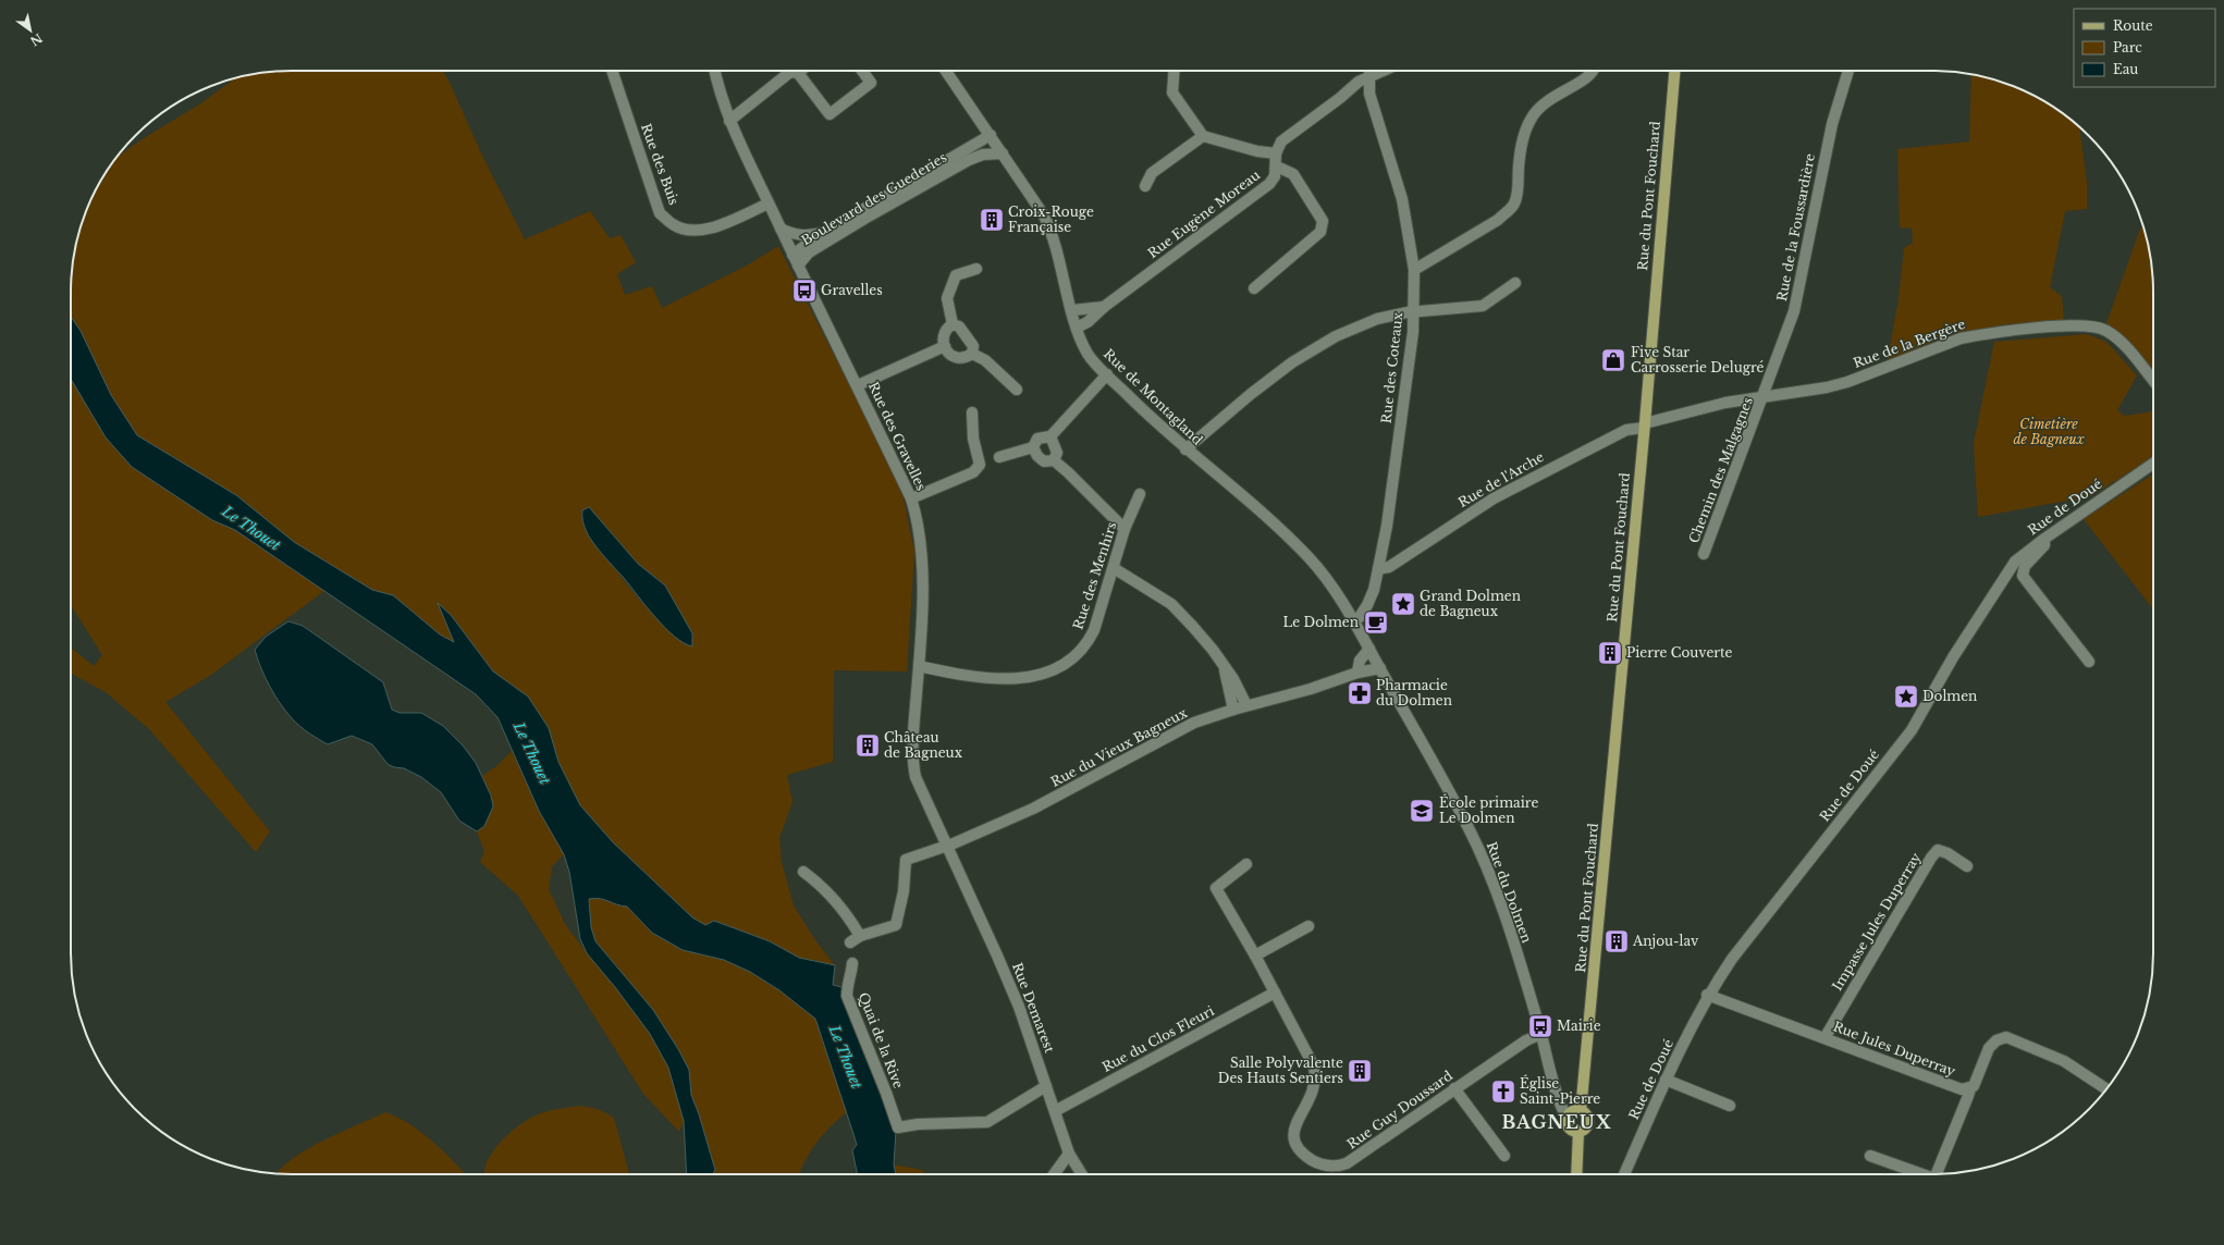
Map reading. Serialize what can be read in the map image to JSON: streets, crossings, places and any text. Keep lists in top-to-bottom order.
{
  "streets": {
    "main road": ["Rue du Pont Fouchard"],
    "street": [
      "Rue des Buis",
      "Boulevard des Guederies",
      "Rue Eugène Moreau",
      "Rue de la Foussardière",
      "Rue de la Bergère",
      "Rue des Coteaux",
      "Rue de Montagland",
      "Rue des Gravelles",
      "Chemin des Malgagnes",
      "Rue de l'Arche",
      "Rue de Doué",
      "Rue des Menhirs",
      "Rue du Vieux Bagneux",
      "Rue du Dolmen",
      "Impasse Jules Duperray",
      "Rue Demarest",
      "Rue du Clos Fleuri",
      "Quai de la Rive",
      "Rue Jules Duperray",
      "Rue Guy Doussard"
    ]
  },
  "crossings": [
    ["Rue des Buis", "Rue des Gravelles"],
    ["Rue du Pont Fouchard", "Rue de la Bergère"],
    ["Rue du Pont Fouchard", "Rue de l'Arche"],
    ["Rue du Pont Fouchard", "Rue du Dolmen"],
    ["Boulevard des Guederies", "Rue de Montagland"],
    ["Boulevard des Guederies", "Rue des Gravelles"],
    ["Rue Eugène Moreau", "Rue de Montagland"],
    ["Rue de la Foussardière", "Rue de la Bergère"],
    ["Rue de la Foussardière", "Chemin des Malgagnes"],
    ["Rue de la Bergère", "Chemin des Malgagnes"],
    ["Rue de la Bergère", "Rue de l'Arche"],
    ["Rue des Coteaux", "Rue de Montagland"],
    ["Rue des Coteaux", "Rue de l'Arche"],
    ["Rue des Coteaux", "Rue du Dolmen"],
    ["Rue de Montagland", "Rue du Dolmen"],
    ["Rue des Gravelles", "Rue des Menhirs"],
    ["Rue des Gravelles", "Rue du Vieux Bagneux"],
    ["Rue des Gravelles", "Rue Demarest"],
    ["Rue de Doué", "Rue Jules Duperray"],
    ["Rue du Vieux Bagneux", "Rue du Dolmen"],
    ["Rue du Vieux Bagneux", "Rue Demarest"],
    ["Rue du Dolmen", "Rue Guy Doussard"],
    ["Impasse Jules Duperray", "Rue Jules Duperray"],
    ["Rue Demarest", "Rue du Clos Fleuri"],
    ["Rue Demarest", "Quai de la Rive"],
    ["Rue du Clos Fleuri", "Rue Guy Doussard"]
  ],
  "districts": ["BAGNEUX"],
  "water": ["Le Thouet"],
  "parks": ["Cimetière de Bagneux"],
  "places": {
    "building": [
      "Croix-Rouge Française",
      "Pierre Couverte",
      "Château de Bagneux",
      "Anjou-lav",
      "Salle Polyvalente Des Hauts Sentiers"
    ],
    "bus stop": ["Gravelles", "Mairie"],
    "shop": ["Five Star Carrosserie Delugré"],
    "place": ["Grand Dolmen de Bagneux", "Dolmen"],
    "cafe": ["Le Dolmen"],
    "pharmacy": ["Pharmacie du Dolmen"],
    "school or university": ["École primaire Le Dolmen"],
    "church": ["Église Saint-Pierre"]
  },
  "legend": ["Route", "Parc", "Eau"],
  "north": "bottom right"
}
